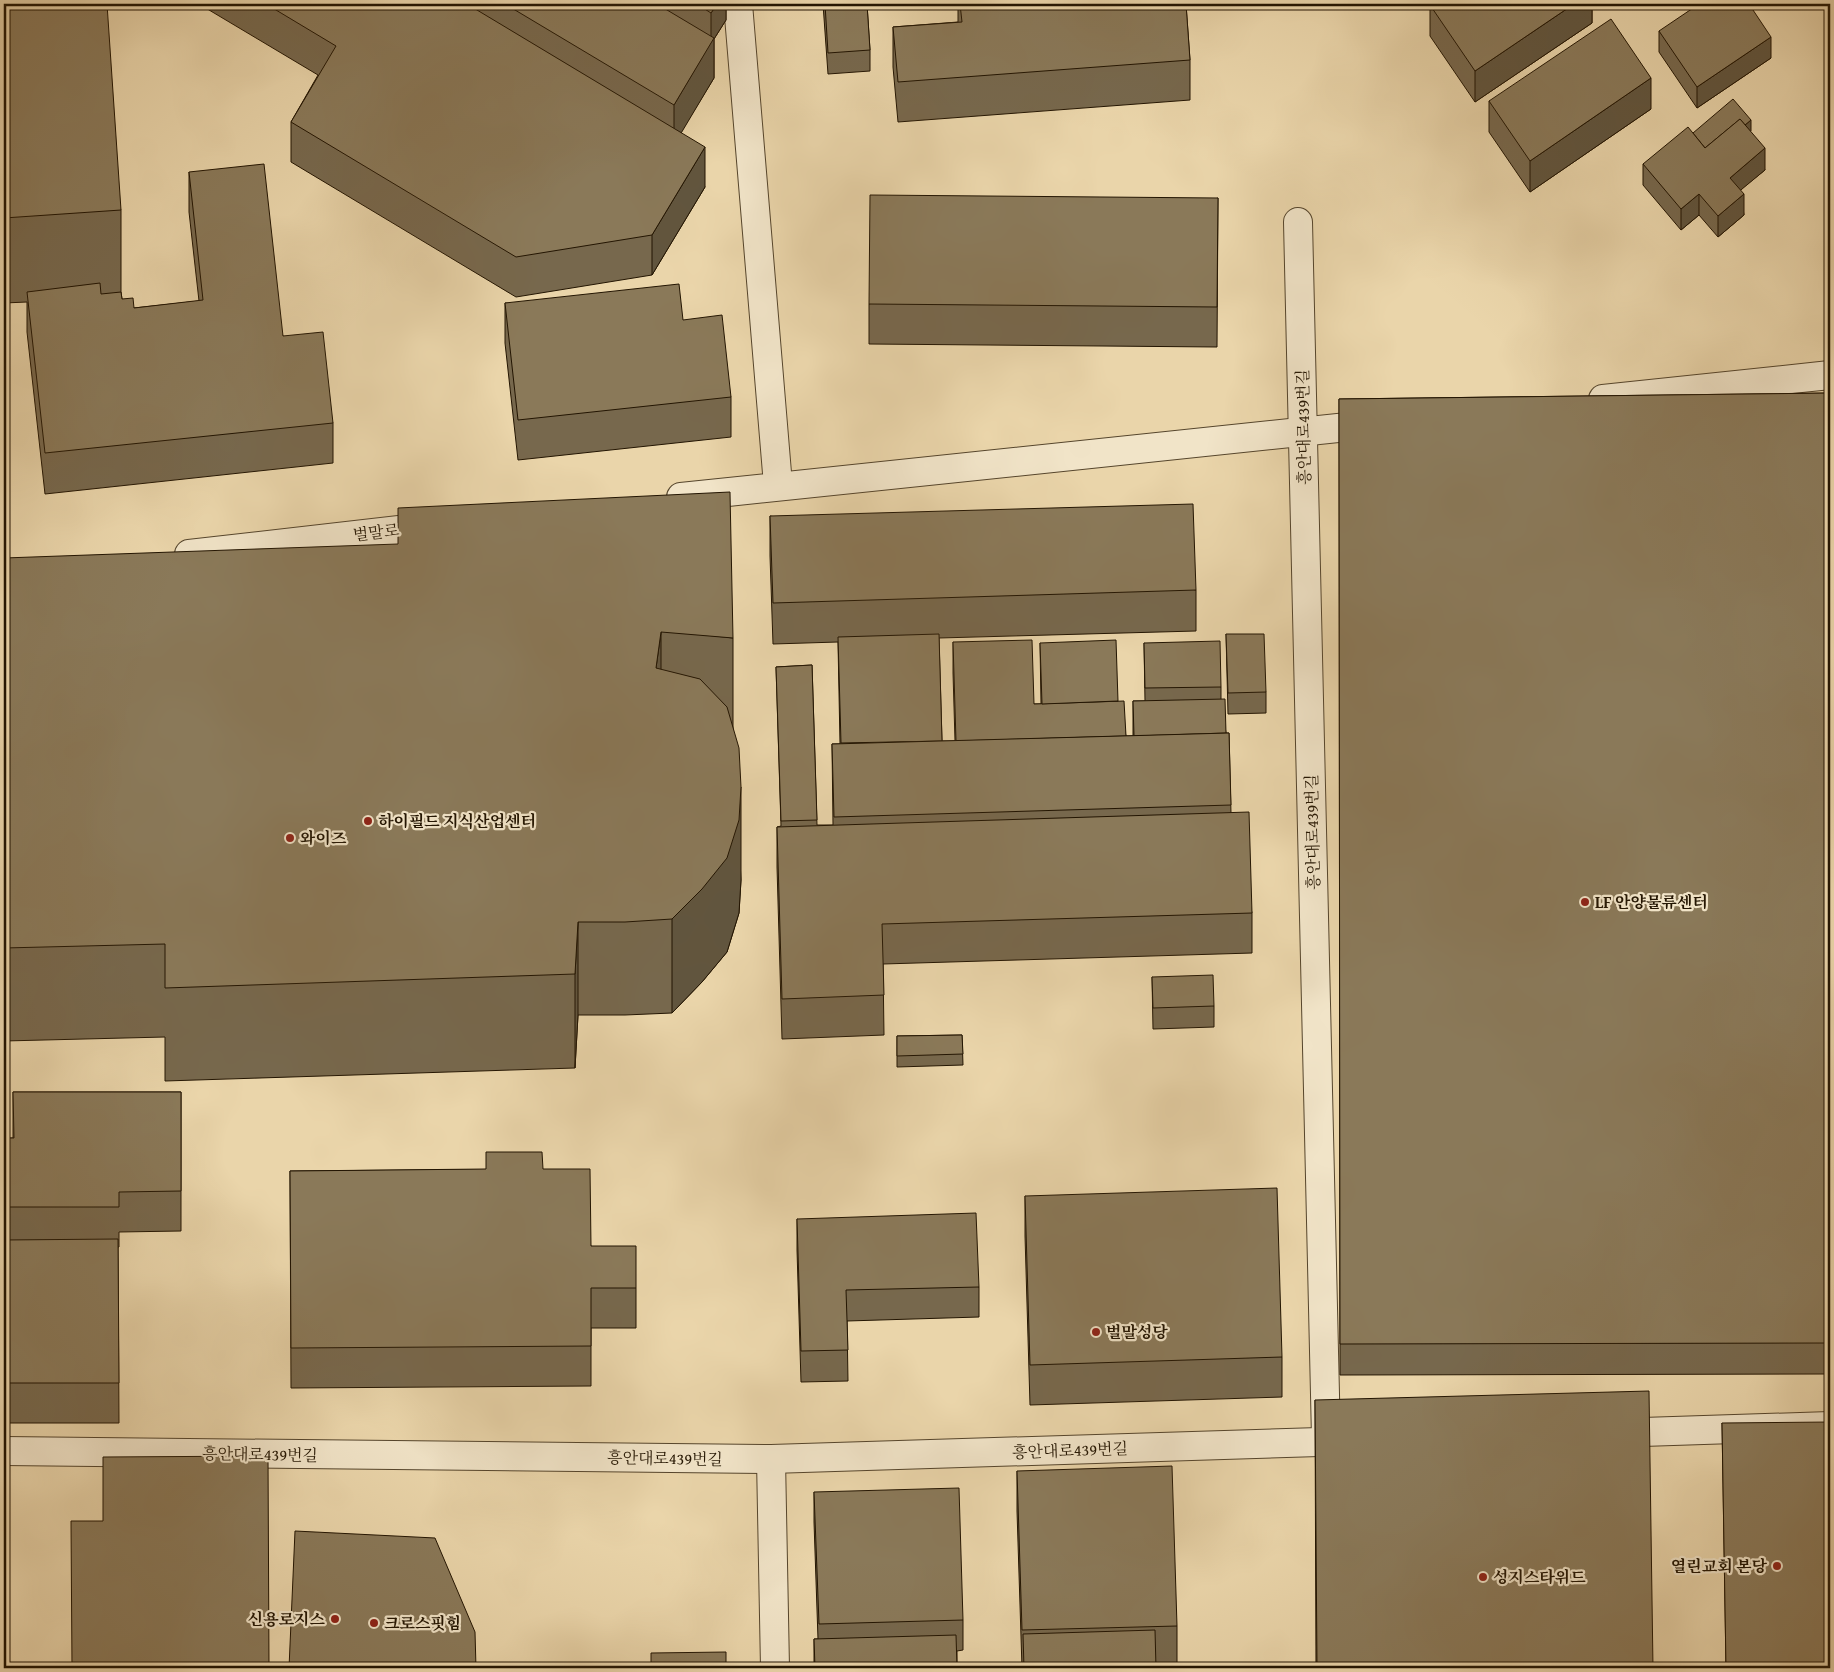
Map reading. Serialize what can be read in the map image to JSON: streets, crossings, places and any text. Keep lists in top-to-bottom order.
{
  "streets": {
    "street": ["흥안대로439번길", "벌말로"]
  },
  "places": [
    "하이필드 지식산업센터",
    "와이즈",
    "LF 안양물류센터",
    "벌말성당",
    "열린교회 본당",
    "성지스타위드",
    "신용로지스",
    "크로스핏힘"
  ]
}
